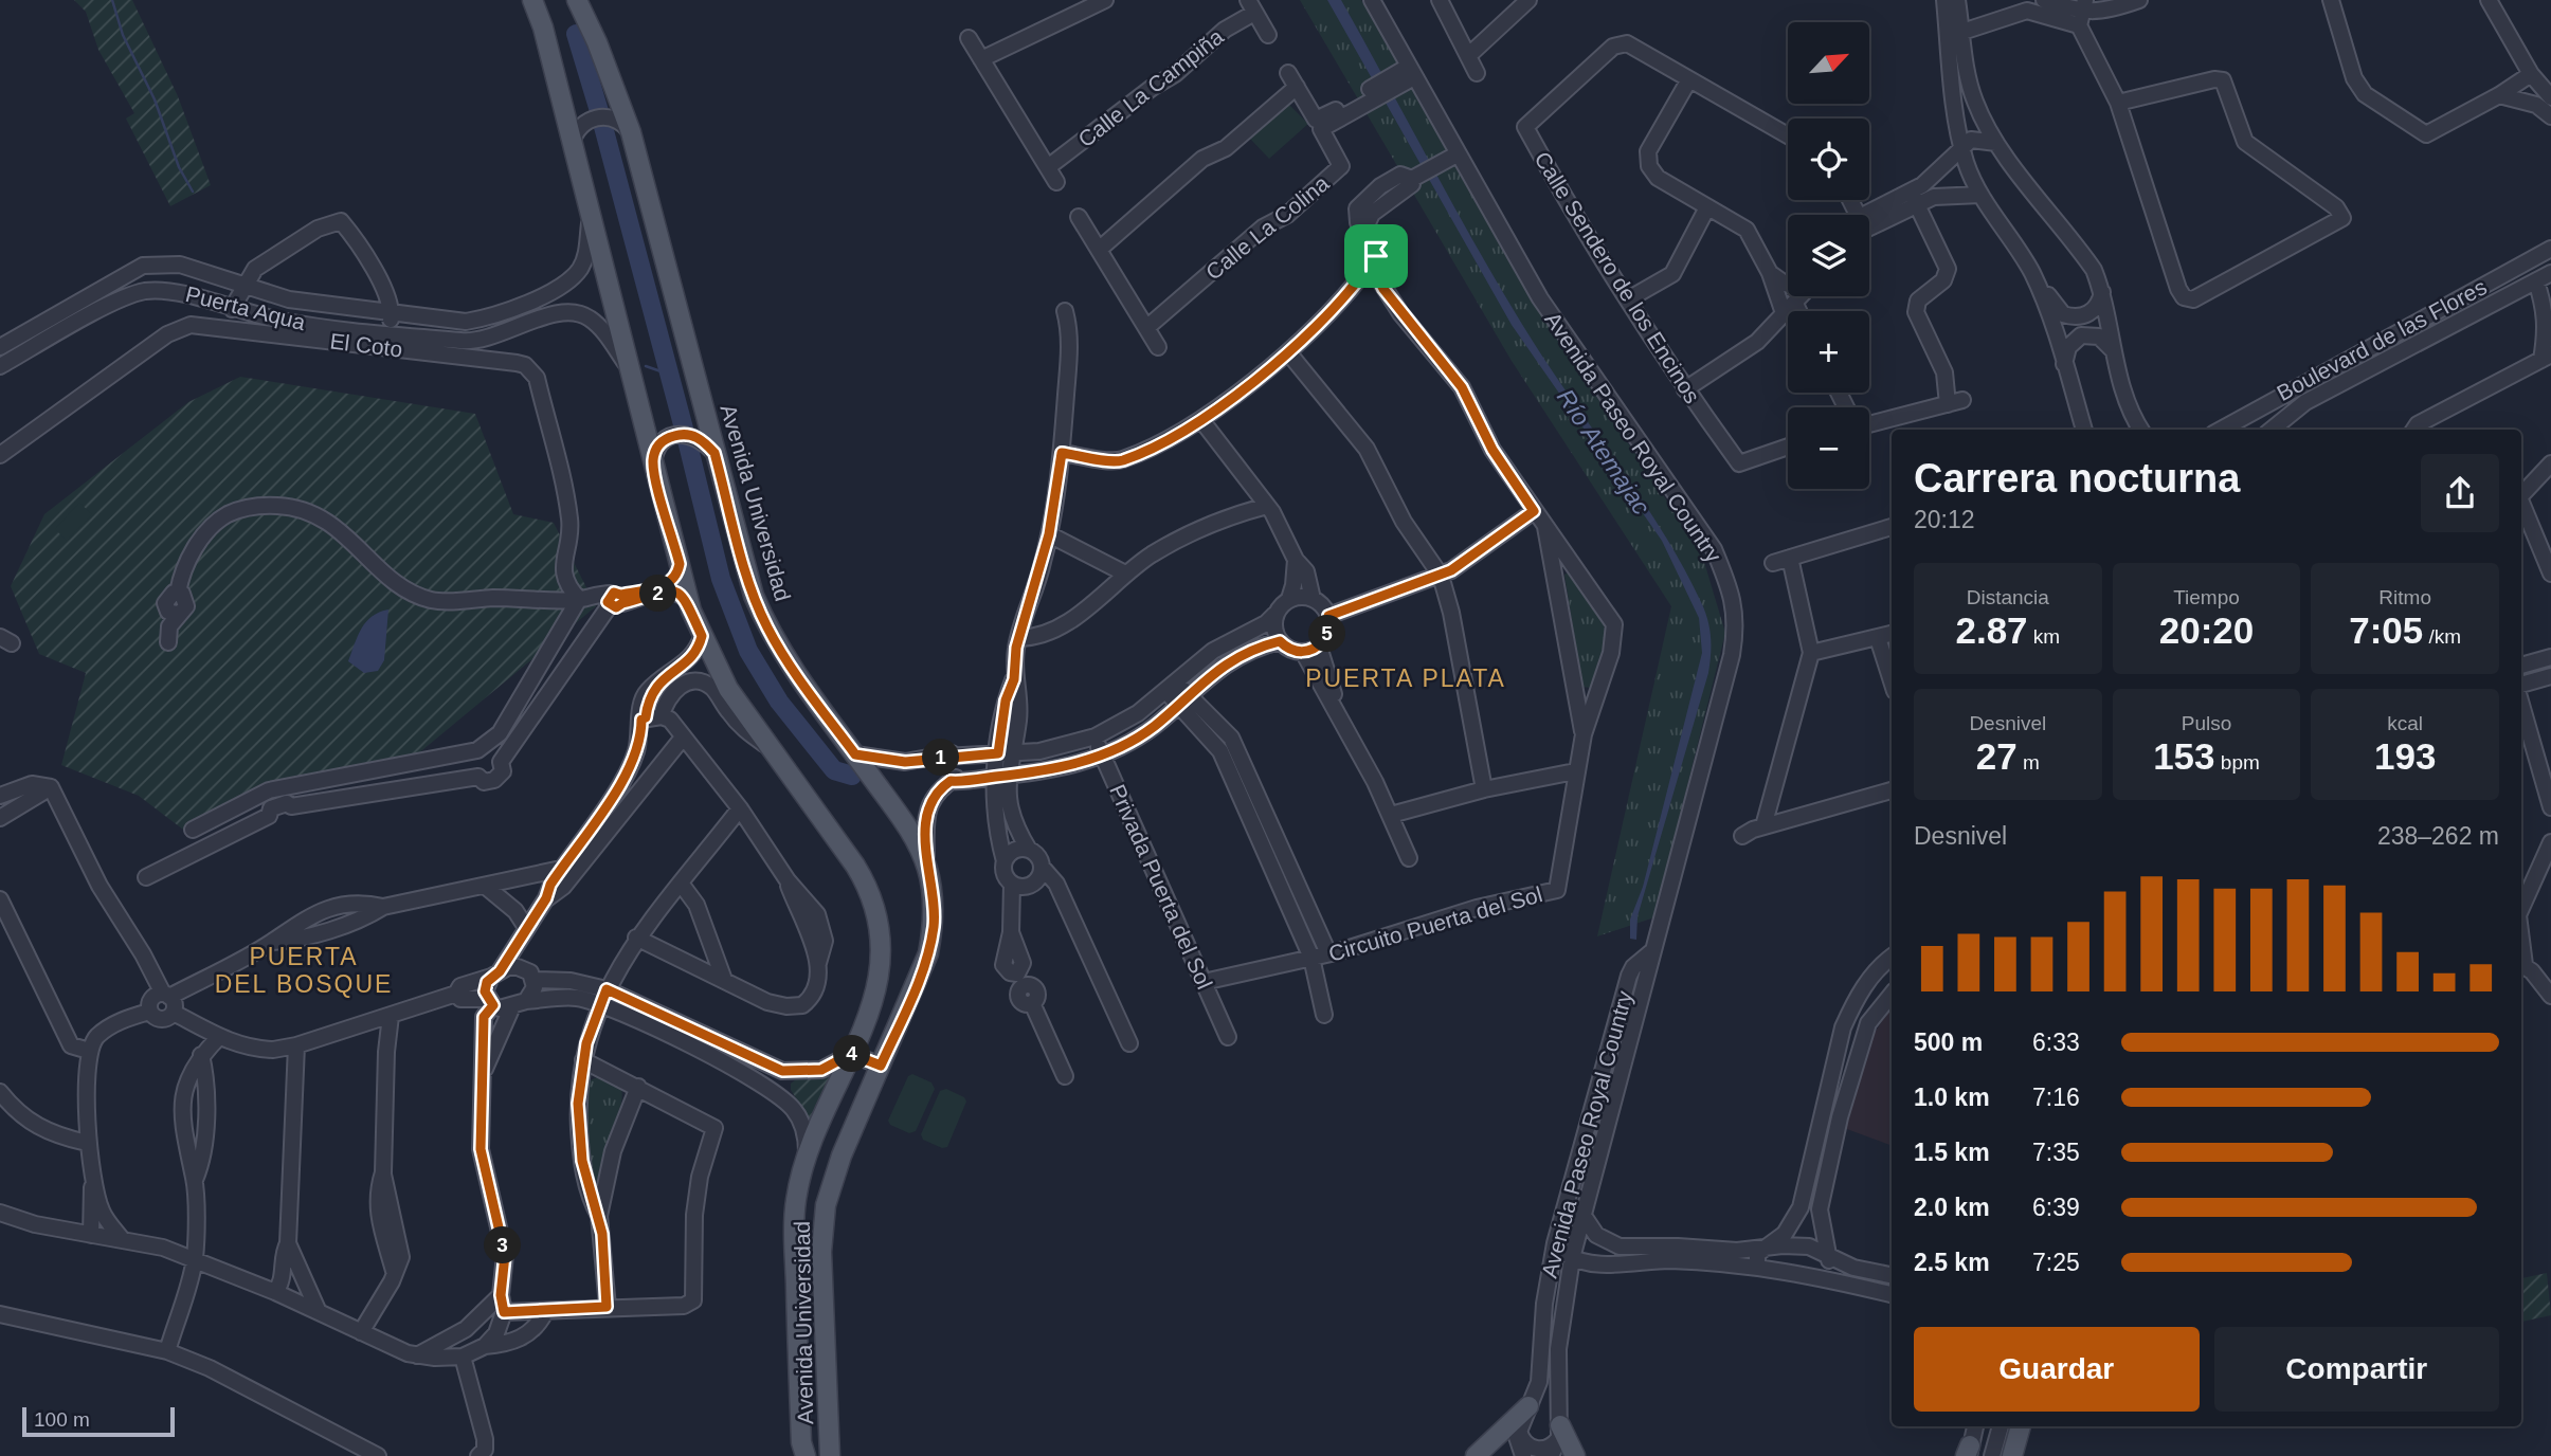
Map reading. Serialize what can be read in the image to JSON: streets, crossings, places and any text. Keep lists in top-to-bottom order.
{
  "streets": {
    "main road": ["Avenida Universidad"],
    "street": [
      "Calle La Campiña",
      "Calle La Colina",
      "Calle Sendero de los Encinos",
      "Puerta Aqua",
      "Boulevard de las Flores",
      "El Coto",
      "Avenida Paseo Royal Country",
      "Privada Puerta del Sol",
      "Circuito Puerta del Sol"
    ]
  },
  "crossings": [
    ["Calle La Colina", "Avenida Paseo Royal Country"],
    ["Puerta Aqua", "Avenida Universidad"],
    ["Privada Puerta del Sol", "Circuito Puerta del Sol"]
  ],
  "districts": ["PUERTA PLATA", "PUERTA DEL BOSQUE"],
  "water": ["Río Atemajac"],
  "scale_bar": "100 m",
  "north": "top right",
  "page": {
    "map_buttons": ["+", "−"],
    "heading": ["Carrera nocturna", "20:12"],
    "stats": [
      ["Distancia", "2.87 km"],
      ["Tiempo", "20:20"],
      ["Ritmo", "7:05 /km"],
      ["Desnivel", "27 m"],
      ["Pulso", "153 bpm"],
      ["kcal", "193"]
    ],
    "pins": [
      "2",
      "5",
      "1",
      "4",
      "3"
    ],
    "chart": ["Desnivel", "238–262 m"],
    "list": [
      {
        "name": "500 m",
        "note": "6:33"
      },
      {
        "name": "1.0 km",
        "note": "7:16"
      },
      {
        "name": "1.5 km",
        "note": "7:35"
      },
      {
        "name": "2.0 km",
        "note": "6:39"
      },
      {
        "name": "2.5 km",
        "note": "7:25"
      }
    ],
    "buttons": ["Guardar", "Compartir"],
    "scale": "100 m"
  }
}
